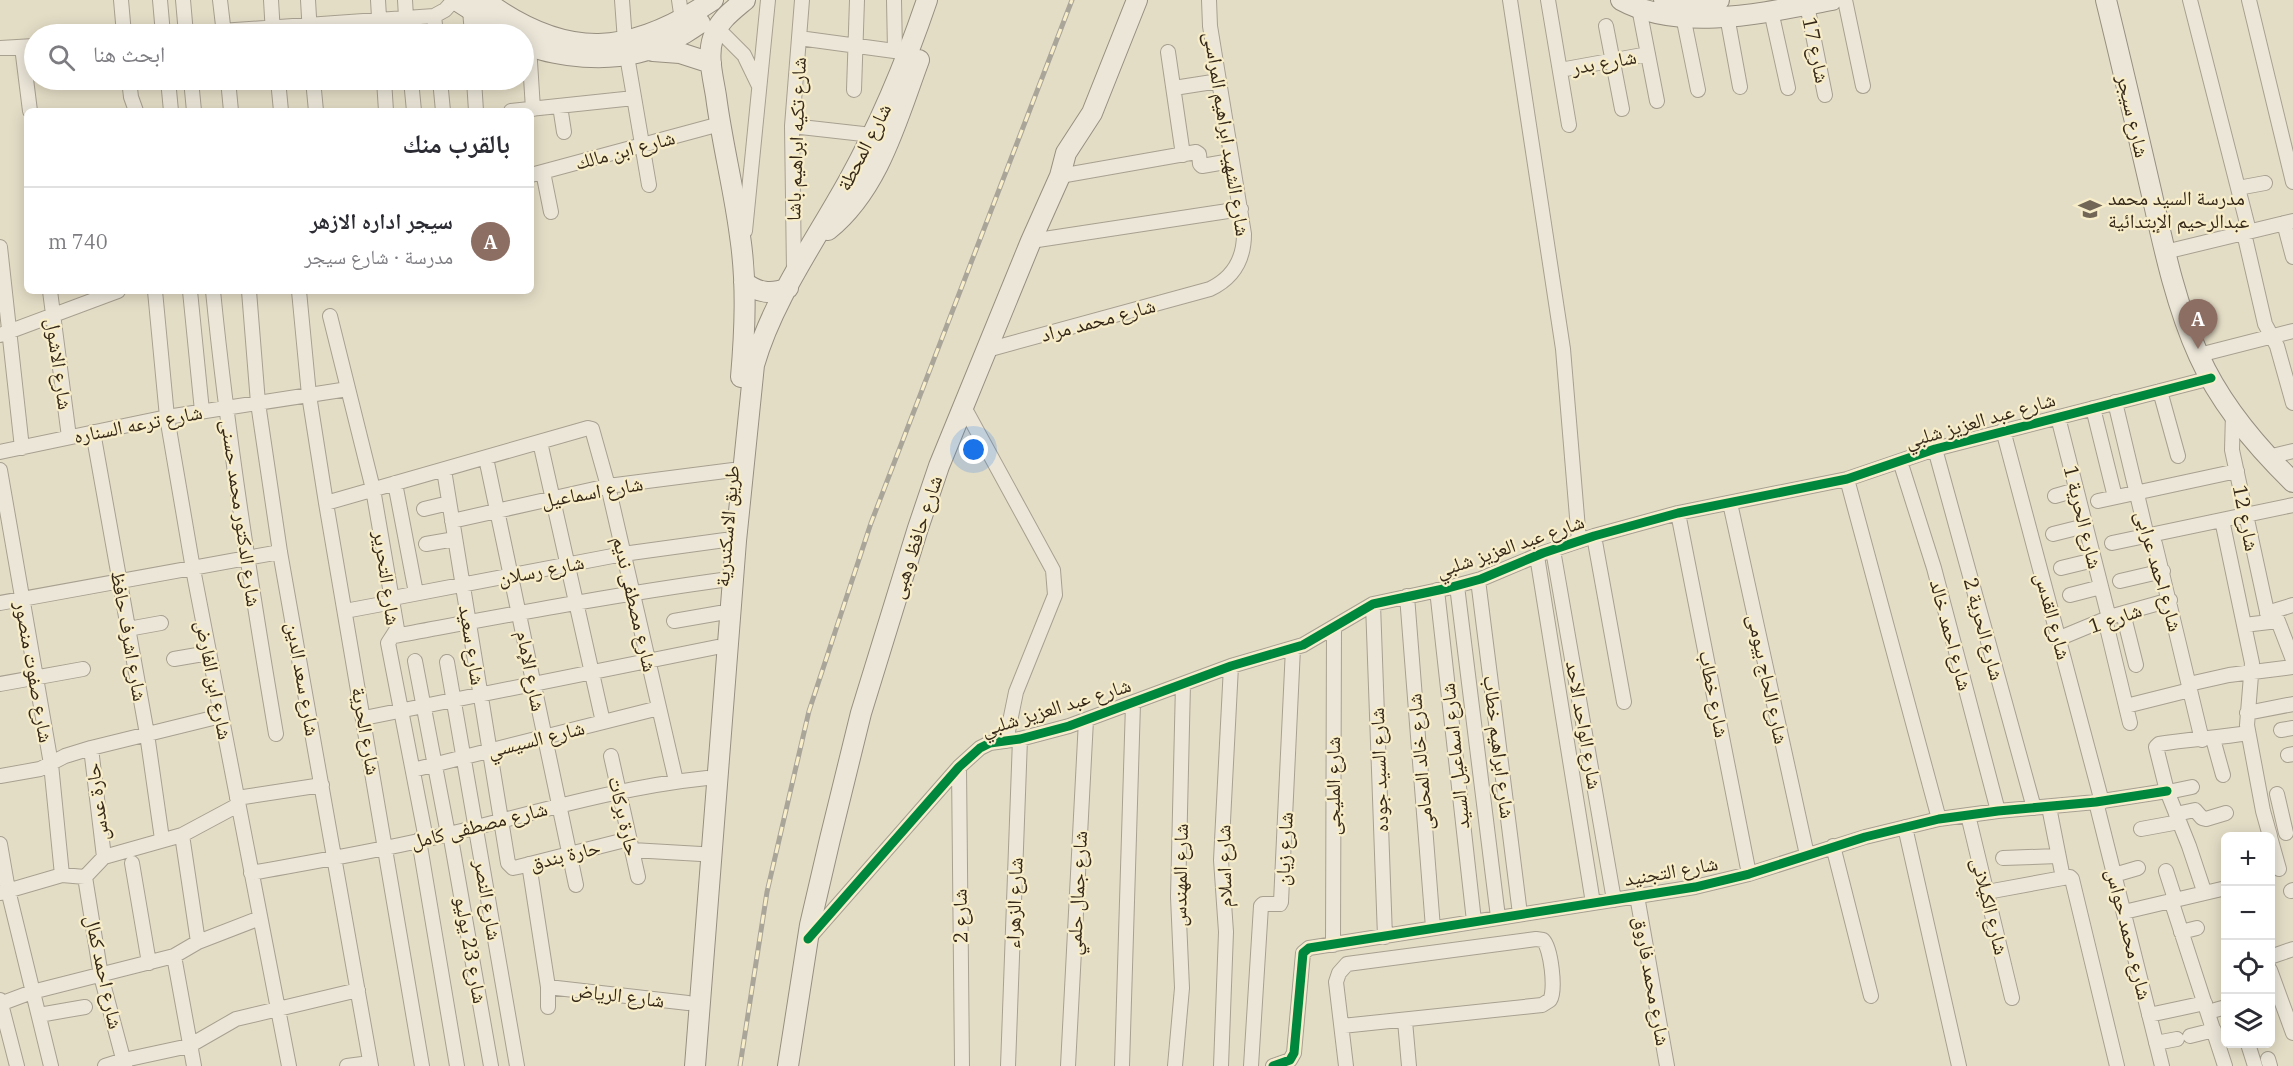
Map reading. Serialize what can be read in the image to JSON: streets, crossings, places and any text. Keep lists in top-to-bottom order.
{
  "streets": {
    "main road": [
      "شارع سيجر",
      "شارع المحطة",
      "طريق الاسكندرية",
      "شارع حافظ وهبى"
    ],
    "street": [
      "شارع 17",
      "شارع بدر",
      "شارع الشهيد ابراهيم المراسى",
      "شارع تكيه ابراهيم باشا",
      "شارع ابن مالك",
      "شارع محمد مراد",
      "شارع الاشول",
      "شارع عبد العزيز شلبي",
      "شارع ترعه السناره",
      "شارع اسماعيل",
      "شارع الدكتور محمد حسنى",
      "شارع الحرية 1",
      "شارع 12",
      "شارع رسلان",
      "شارع احمد عرابى",
      "شارع التحرير",
      "شارع مصطفى نديم",
      "شارع القدس",
      "شارع 1",
      "شارع الحرية 2",
      "شارع احمد خالد",
      "شارع اشرف حافظ",
      "شارع سعيد",
      "شارع الإمام",
      "شارع صفوت منصور",
      "شارع سعد الدين",
      "شارع الحاج بيومى",
      "شارع ابن الفارض",
      "شارع خطاب",
      "شارع الواحد الاحد",
      "شارع الحرية",
      "شارع السيسي",
      "شارع ابراهيم خطاب",
      "شارع اسماعيل السيد",
      "شارع خالد المحامى",
      "شارع السيد جوده",
      "شارع المليجى",
      "حارة عدس",
      "حارة بركات",
      "شارع مصطفى كامل",
      "شارع زيان",
      "حارة بندق",
      "شارع اسلام",
      "شارع التجنيد",
      "شارع المهندس",
      "شارع جمال حلمي",
      "شارع النصر",
      "شارع الزهراء",
      "شارع الكيلانى",
      "شارع 2",
      "شارع محمد حواس",
      "شارع 23 يوليو",
      "شارع احمد كمال",
      "شارع محمد فاروق",
      "شارع الرياض"
    ]
  },
  "crossings": [
    ["شارع سيجر", "شارع عبد العزيز شلبي"],
    ["شارع سيجر", "شارع 12"],
    ["شارع الشهيد ابراهيم المراسى", "شارع محمد مراد"],
    ["شارع تكيه ابراهيم باشا", "شارع المحطة"],
    ["شارع تكيه ابراهيم باشا", "طريق الاسكندرية"],
    ["شارع المحطة", "طريق الاسكندرية"],
    ["شارع ابن مالك", "طريق الاسكندرية"],
    ["شارع محمد مراد", "شارع حافظ وهبى"],
    ["شارع الاشول", "شارع ترعه السناره"],
    ["شارع عبد العزيز شلبي", "شارع الحرية 1"],
    ["شارع عبد العزيز شلبي", "شارع حافظ وهبى"],
    ["شارع عبد العزيز شلبي", "شارع احمد عرابى"],
    ["شارع عبد العزيز شلبي", "شارع القدس"],
    ["شارع عبد العزيز شلبي", "شارع الحرية 2"],
    ["شارع عبد العزيز شلبي", "شارع احمد خالد"],
    ["شارع عبد العزيز شلبي", "شارع الحاج بيومى"],
    ["شارع عبد العزيز شلبي", "شارع خطاب"],
    ["شارع عبد العزيز شلبي", "شارع الواحد الاحد"],
    ["شارع عبد العزيز شلبي", "شارع ابراهيم خطاب"],
    ["شارع عبد العزيز شلبي", "شارع اسماعيل السيد"],
    ["شارع عبد العزيز شلبي", "شارع خالد المحامى"],
    ["شارع عبد العزيز شلبي", "شارع السيد جوده"],
    ["شارع عبد العزيز شلبي", "شارع المليجى"],
    ["شارع عبد العزيز شلبي", "شارع زيان"],
    ["شارع عبد العزيز شلبي", "شارع اسلام"],
    ["شارع عبد العزيز شلبي", "شارع المهندس"],
    ["شارع عبد العزيز شلبي", "شارع جمال حلمي"],
    ["شارع عبد العزيز شلبي", "شارع الزهراء"],
    ["شارع عبد العزيز شلبي", "شارع 2"],
    ["شارع ترعه السناره", "شارع الدكتور محمد حسنى"],
    ["شارع ترعه السناره", "شارع التحرير"],
    ["شارع ترعه السناره", "شارع اشرف حافظ"],
    ["شارع ترعه السناره", "شارع سعد الدين"],
    ["شارع ترعه السناره", "شارع ابن الفارض"],
    ["شارع ترعه السناره", "شارع الحرية"],
    ["شارع اسماعيل", "طريق الاسكندرية"],
    ["شارع اسماعيل", "شارع مصطفى نديم"],
    ["شارع اسماعيل", "شارع سعيد"],
    ["شارع اسماعيل", "شارع الإمام"],
    ["شارع الحرية 1", "شارع 1"],
    ["طريق الاسكندرية", "شارع رسلان"],
    ["طريق الاسكندرية", "شارع مصطفى كامل"],
    ["طريق الاسكندرية", "شارع الرياض"],
    ["شارع حافظ وهبى", "شارع الزهراء"],
    ["شارع رسلان", "شارع التحرير"],
    ["شارع رسلان", "شارع مصطفى نديم"],
    ["شارع رسلان", "شارع سعيد"],
    ["شارع رسلان", "شارع الإمام"],
    ["شارع رسلان", "شارع الحرية"],
    ["شارع احمد عرابى", "شارع 1"],
    ["شارع التحرير", "شارع السيسي"],
    ["شارع التحرير", "شارع مصطفى كامل"],
    ["شارع مصطفى نديم", "شارع السيسي"],
    ["شارع مصطفى نديم", "شارع مصطفى كامل"],
    ["شارع القدس", "شارع 1"],
    ["شارع القدس", "شارع التجنيد"],
    ["شارع القدس", "شارع محمد حواس"],
    ["شارع الحرية 2", "شارع التجنيد"],
    ["شارع احمد خالد", "شارع التجنيد"],
    ["شارع سعيد", "شارع السيسي"],
    ["شارع سعيد", "شارع مصطفى كامل"],
    ["شارع سعيد", "حارة بندق"],
    ["شارع الإمام", "شارع السيسي"],
    ["شارع الإمام", "شارع مصطفى كامل"],
    ["شارع الإمام", "حارة بندق"],
    ["شارع سعد الدين", "شارع مصطفى كامل"],
    ["شارع الحاج بيومى", "شارع التجنيد"],
    ["شارع ابن الفارض", "شارع مصطفى كامل"],
    ["شارع خطاب", "شارع التجنيد"],
    ["شارع الواحد الاحد", "شارع التجنيد"],
    ["شارع الحرية", "شارع مصطفى كامل"],
    ["شارع السيسي", "شارع النصر"],
    ["شارع السيسي", "شارع 23 يوليو"],
    ["شارع ابراهيم خطاب", "شارع التجنيد"],
    ["شارع اسماعيل السيد", "شارع التجنيد"],
    ["شارع خالد المحامى", "شارع التجنيد"],
    ["شارع السيد جوده", "شارع التجنيد"],
    ["شارع المليجى", "شارع التجنيد"],
    ["حارة بركات", "شارع مصطفى كامل"],
    ["حارة بركات", "حارة بندق"],
    ["شارع مصطفى كامل", "حارة بندق"],
    ["شارع مصطفى كامل", "شارع النصر"],
    ["شارع مصطفى كامل", "شارع 23 يوليو"],
    ["شارع التجنيد", "شارع الكيلانى"],
    ["شارع التجنيد", "شارع محمد حواس"],
    ["شارع التجنيد", "شارع محمد فاروق"]
  ],
  "places": {
    "school or university": ["مدرسة السيد محمد عبدالرحيم الإبتدائية"]
  },
  "page": {
    "search": "ابحث هنا",
    "heading": "بالقرب منك",
    "list": [
      {
        "mark": "A",
        "name": "سيجر اداره الازهر",
        "note": "مدرسة · شارع سيجر",
        "value": "740 m"
      }
    ],
    "pins": "A",
    "map_buttons": ["+", "−"]
  }
}
